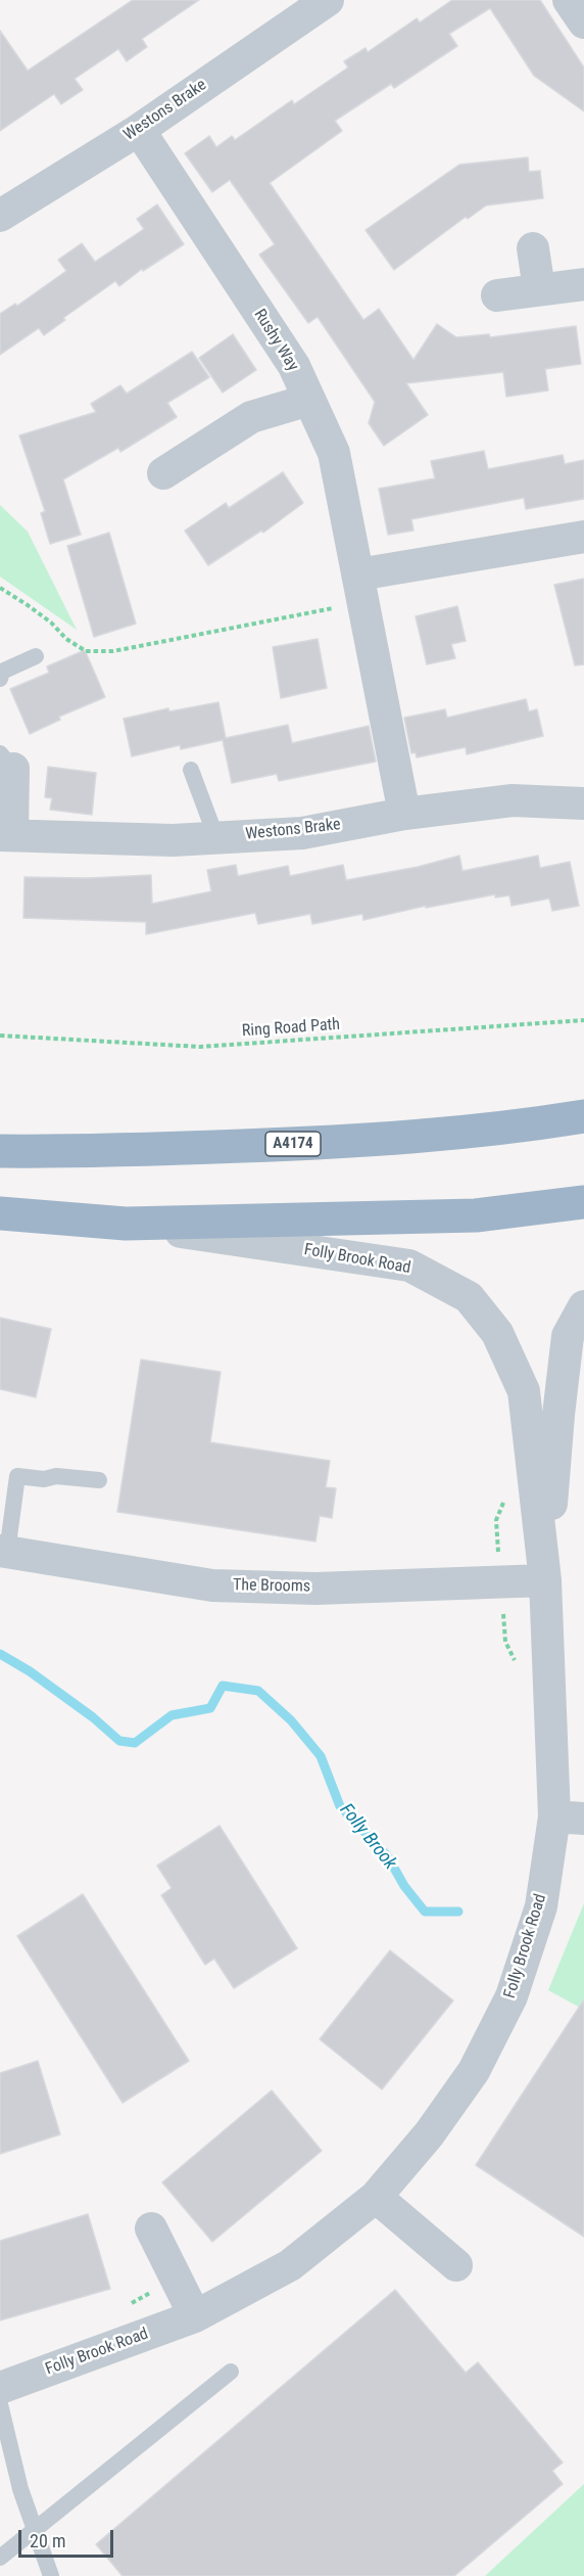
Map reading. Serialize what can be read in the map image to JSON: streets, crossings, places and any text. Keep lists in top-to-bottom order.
{
  "streets": {
    "highway": ["A4174"],
    "street": [
      "Westons Brake",
      "Rushy Way",
      "Folly Brook Road",
      "The Brooms"
    ],
    "path": ["Ring Road Path"]
  },
  "crossings": [
    ["Westons Brake", "Rushy Way"],
    ["Folly Brook Road", "The Brooms"]
  ],
  "water": ["Folly Brook"],
  "scale_bar": "20 m"
}
